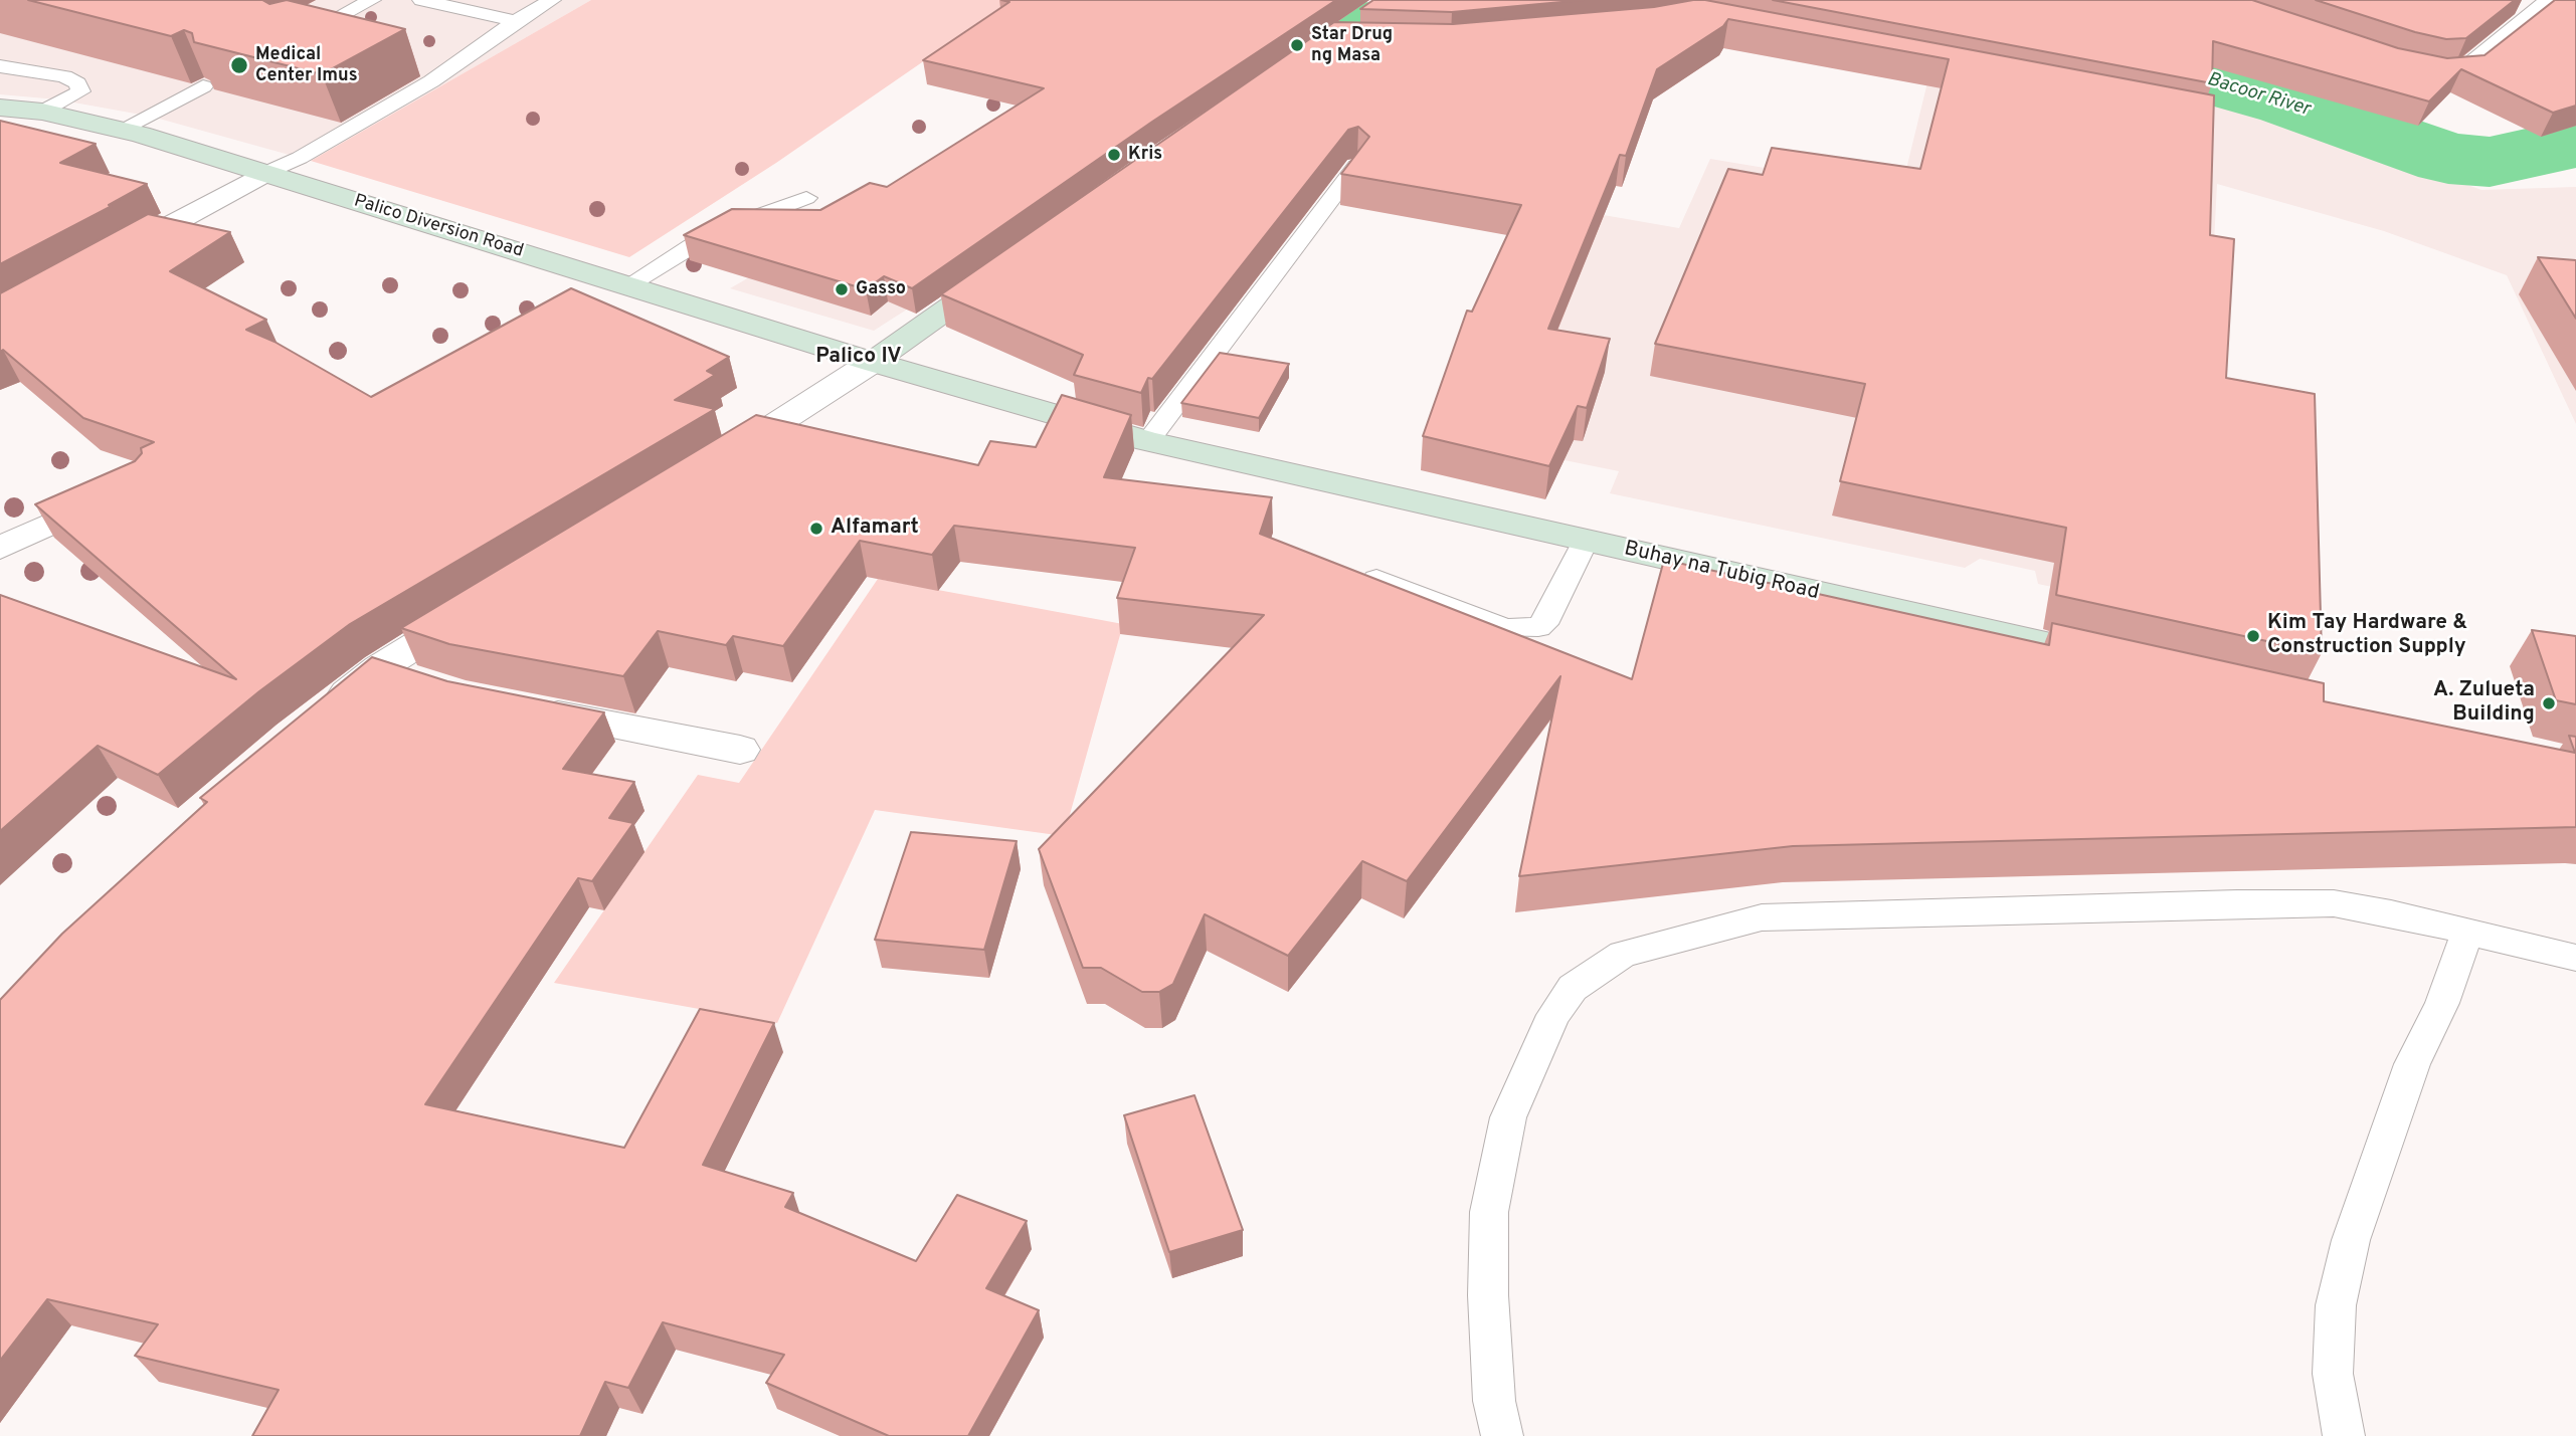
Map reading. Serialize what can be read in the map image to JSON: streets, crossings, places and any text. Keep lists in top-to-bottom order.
{
  "streets": {
    "main road": ["Palico Diversion Road", "Buhay na Tubig Road"]
  },
  "crossings": [
    ["Palico Diversion Road", "Buhay na Tubig Road"]
  ],
  "districts": ["Palico IV"],
  "water": ["Bacoor River"],
  "places": [
    "Star Drug ng Masa",
    "Medical Center Imus",
    "Kris",
    "Gasso",
    "Alfamart",
    "Kim Tay Hardware & Construction Supply",
    "A. Zulueta Building"
  ]
}
